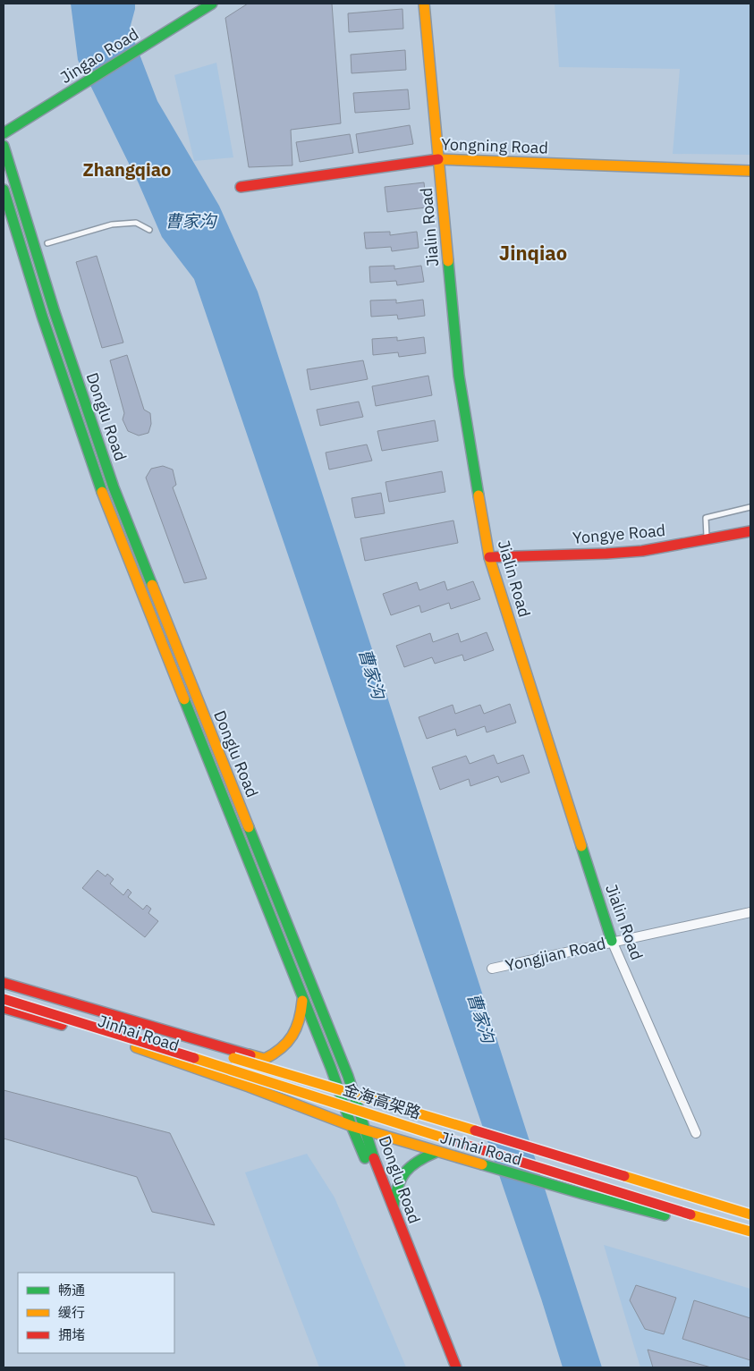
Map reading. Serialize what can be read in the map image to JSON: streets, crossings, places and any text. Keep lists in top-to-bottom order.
{
  "streets": {
    "main road": [
      "Jingao Road",
      "Yongning Road",
      "Jialin Road",
      "Donglu Road",
      "Yongye Road",
      "Jinhai Road",
      "金海高架路"
    ],
    "street": ["Yongjian Road"]
  },
  "crossings": [
    ["Yongning Road", "Jialin Road"],
    ["Jialin Road", "Yongye Road"],
    ["Jialin Road", "Yongjian Road"],
    ["Donglu Road", "Jinhai Road"]
  ],
  "districts": ["Zhangqiao", "Jinqiao"],
  "water": ["曹家沟"],
  "legend": ["畅通", "缓行", "拥堵"]
}
